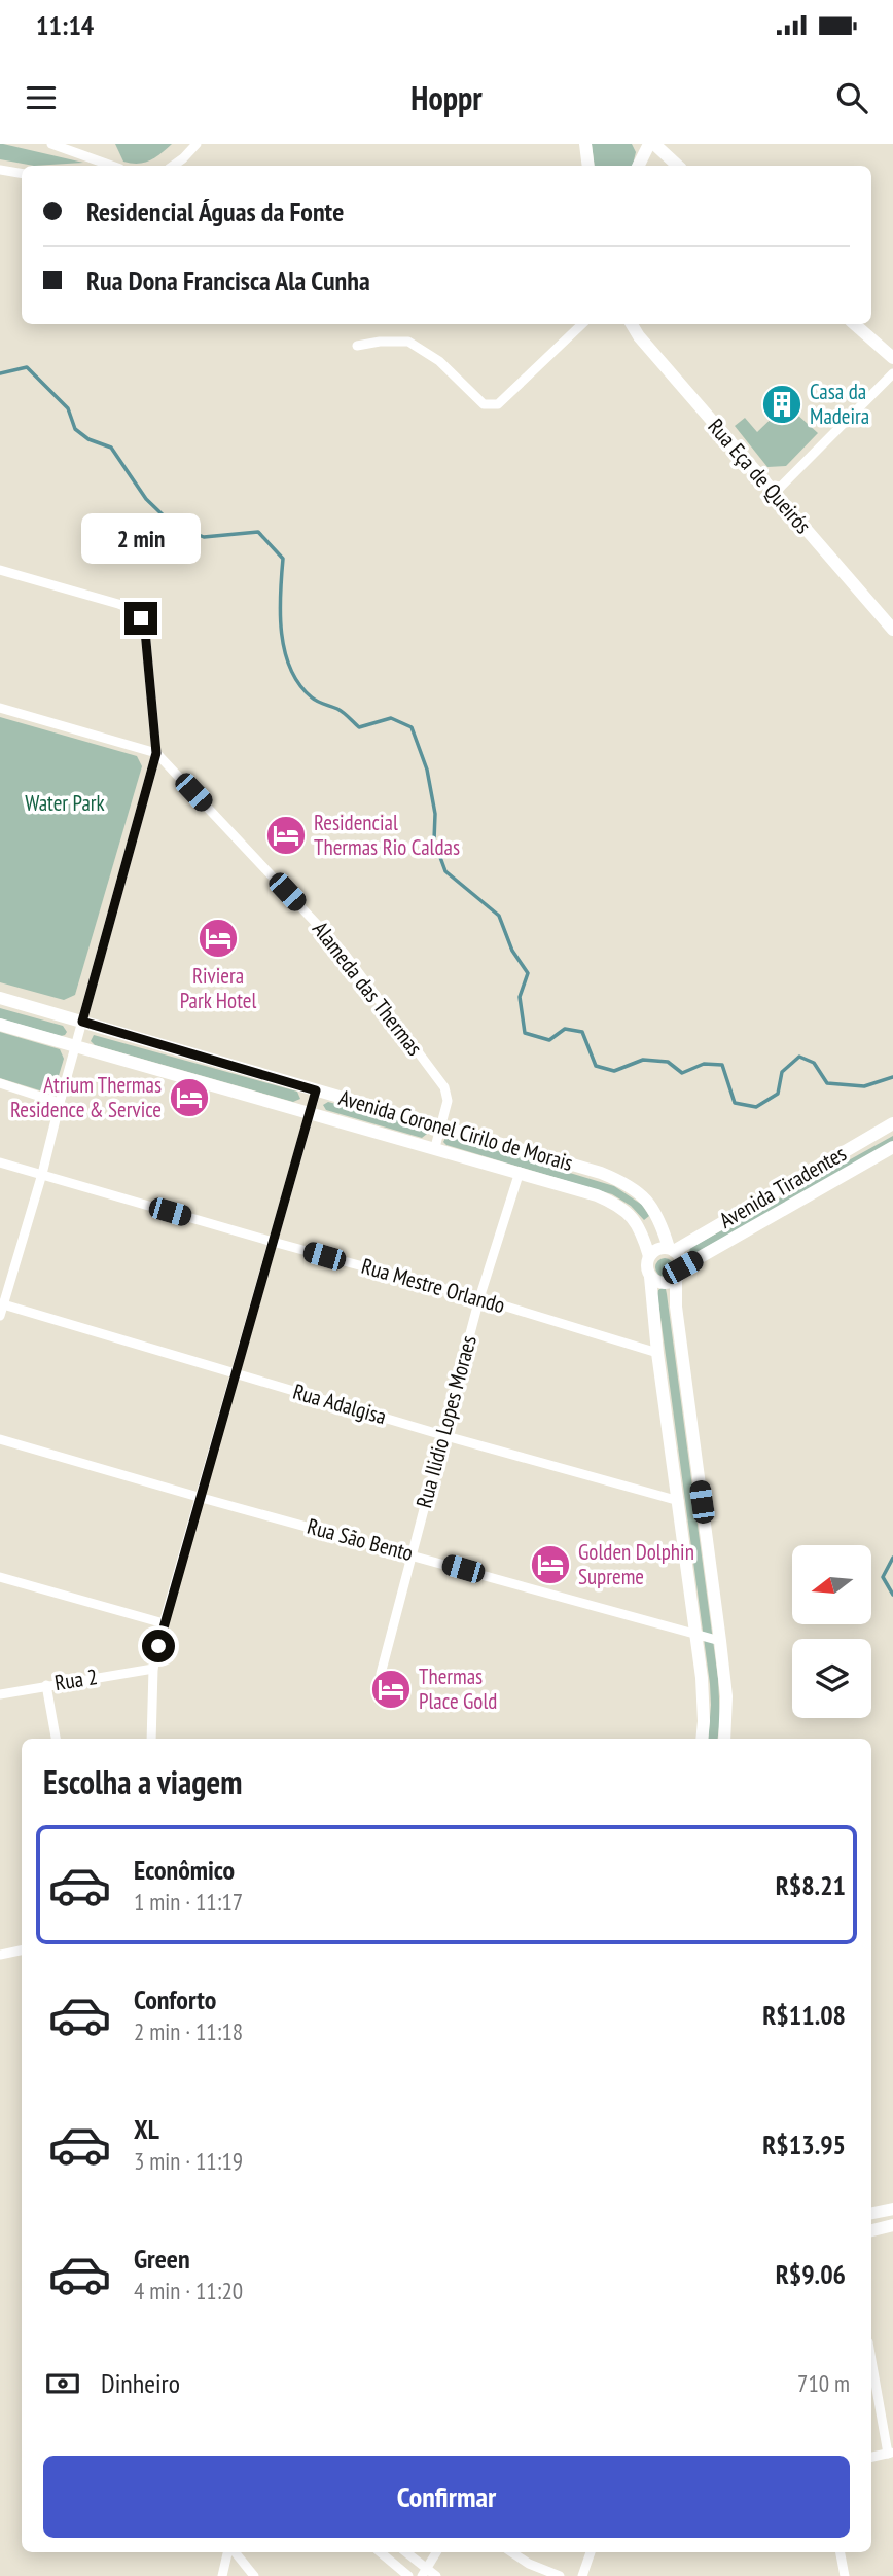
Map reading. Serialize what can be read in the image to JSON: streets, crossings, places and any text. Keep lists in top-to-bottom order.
{
  "streets": {
    "main road": ["Rua Eça de Queirós", "Avenida Coronel Cirilo de Morais", "Avenida Tiradentes"],
    "street": [
      "Alameda das Thermas",
      "Rua Mestre Orlando",
      "Rua Adalgisa",
      "Rua Ilidio Lopes Moraes",
      "Rua São Bento",
      "Rua 2"
    ]
  },
  "crossings": [
    ["Alameda das Thermas", "Avenida Coronel Cirilo de Morais"],
    ["Avenida Coronel Cirilo de Morais", "Avenida Tiradentes"],
    ["Avenida Coronel Cirilo de Morais", "Rua Ilidio Lopes Moraes"],
    ["Rua Mestre Orlando", "Rua Ilidio Lopes Moraes"],
    ["Rua Adalgisa", "Rua Ilidio Lopes Moraes"],
    ["Rua Ilidio Lopes Moraes", "Rua São Bento"]
  ],
  "parks": ["Water Park"],
  "places": {
    "building": ["Casa da Madeira"],
    "hotel": [
      "Residencial Thermas Rio Caldas",
      "Riviera Park Hotel",
      "Atrium Thermas Residence & Service",
      "Golden Dolphin Supreme",
      "Thermas Place Gold"
    ]
  },
  "north": "left",
  "page": {
    "status": "11:14",
    "header": "Hoppr",
    "banner": ["Residencial Águas da Fonte", "Rua Dona Francisca Ala Cunha"],
    "bubble": "2 min",
    "heading": "Escolha a viagem",
    "list": [
      {
        "name": "Econômico",
        "note": "1 min · 11:17",
        "value": "R$8.21"
      },
      {
        "name": "Conforto",
        "note": "2 min · 11:18",
        "value": "R$11.08"
      },
      {
        "name": "XL",
        "note": "3 min · 11:19",
        "value": "R$13.95"
      },
      {
        "name": "Green",
        "note": "4 min · 11:20",
        "value": "R$9.06"
      }
    ],
    "pay": ["Dinheiro", "710 m"],
    "buttons": "Confirmar"
  }
}
